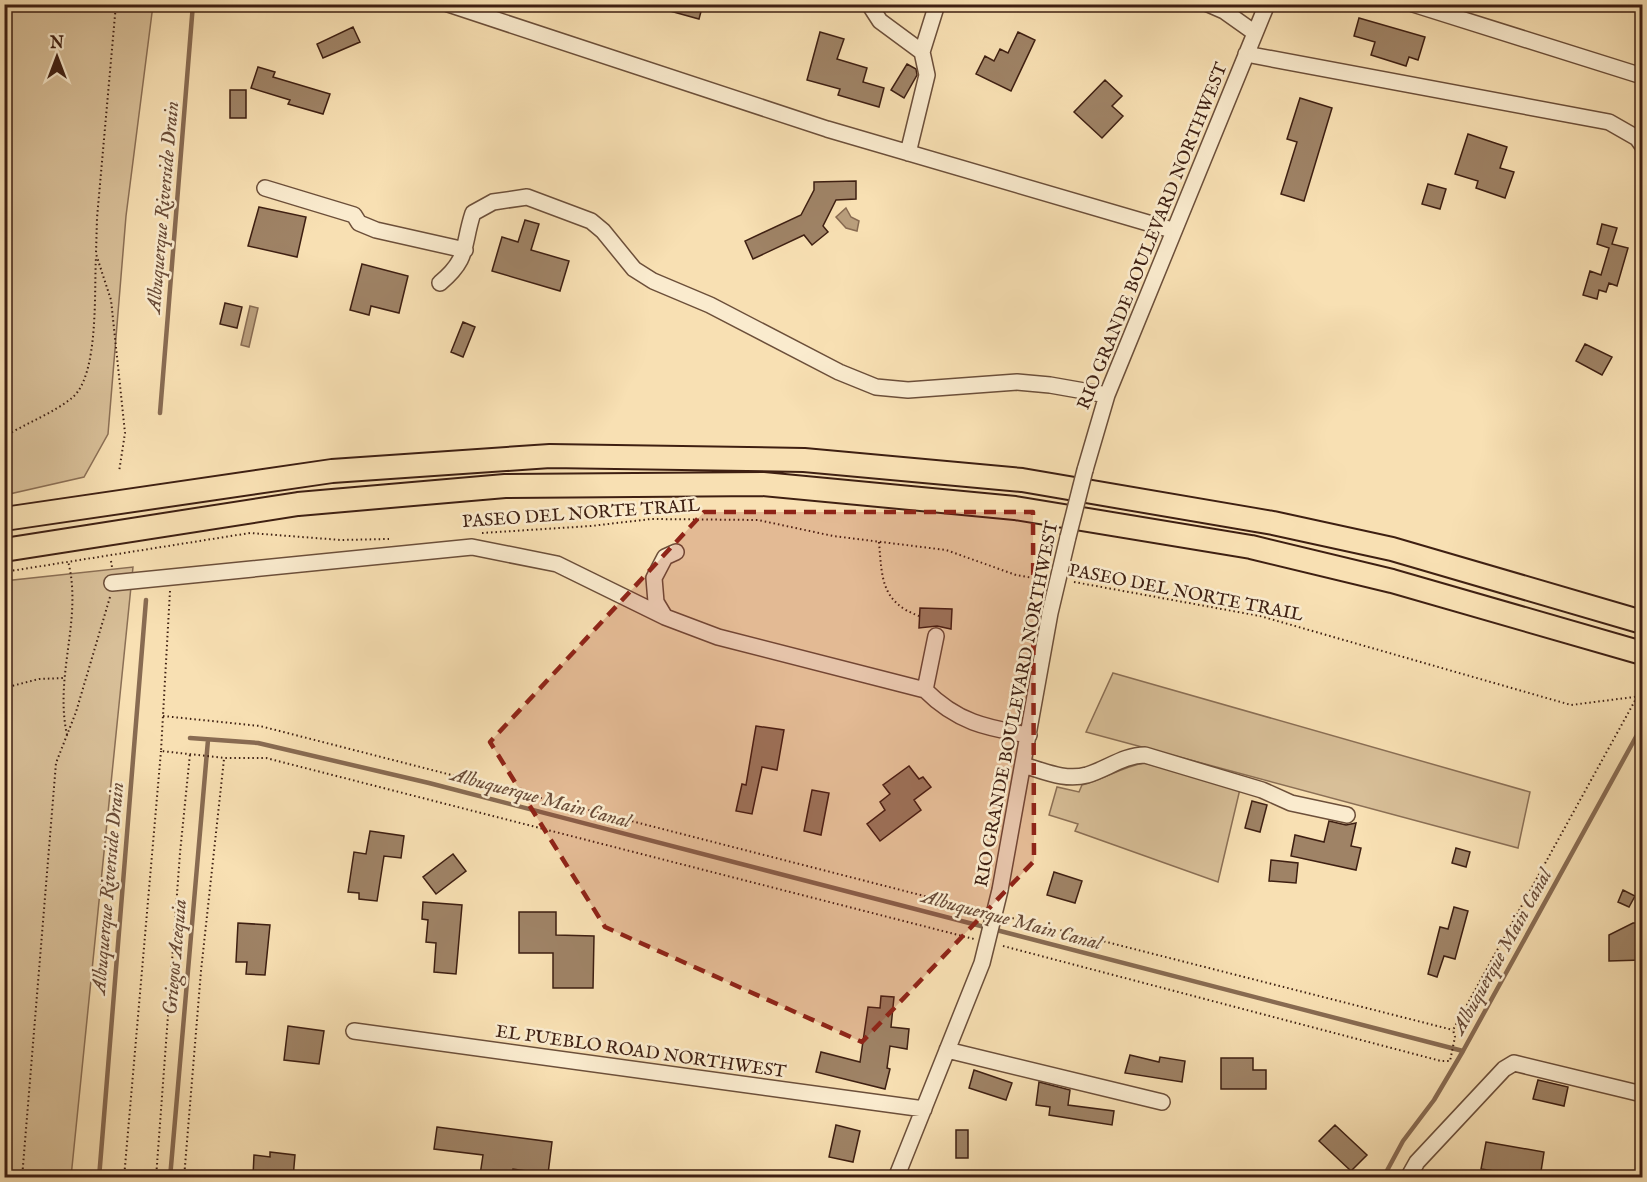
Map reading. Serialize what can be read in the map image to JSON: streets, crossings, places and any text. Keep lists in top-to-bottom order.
{
  "streets": {
    "street": ["RIO GRANDE BOULEVARD NORTHWEST", "EL PUEBLO ROAD NORTHWEST"],
    "path": ["PASEO DEL NORTE TRAIL"]
  },
  "crossings": [
    ["RIO GRANDE BOULEVARD NORTHWEST", "PASEO DEL NORTE TRAIL"],
    ["RIO GRANDE BOULEVARD NORTHWEST", "EL PUEBLO ROAD NORTHWEST"]
  ],
  "water": ["Albuquerque Riverside Drain", "Albuquerque Main Canal", "Griegos Acequia"],
  "north": "top"
}
